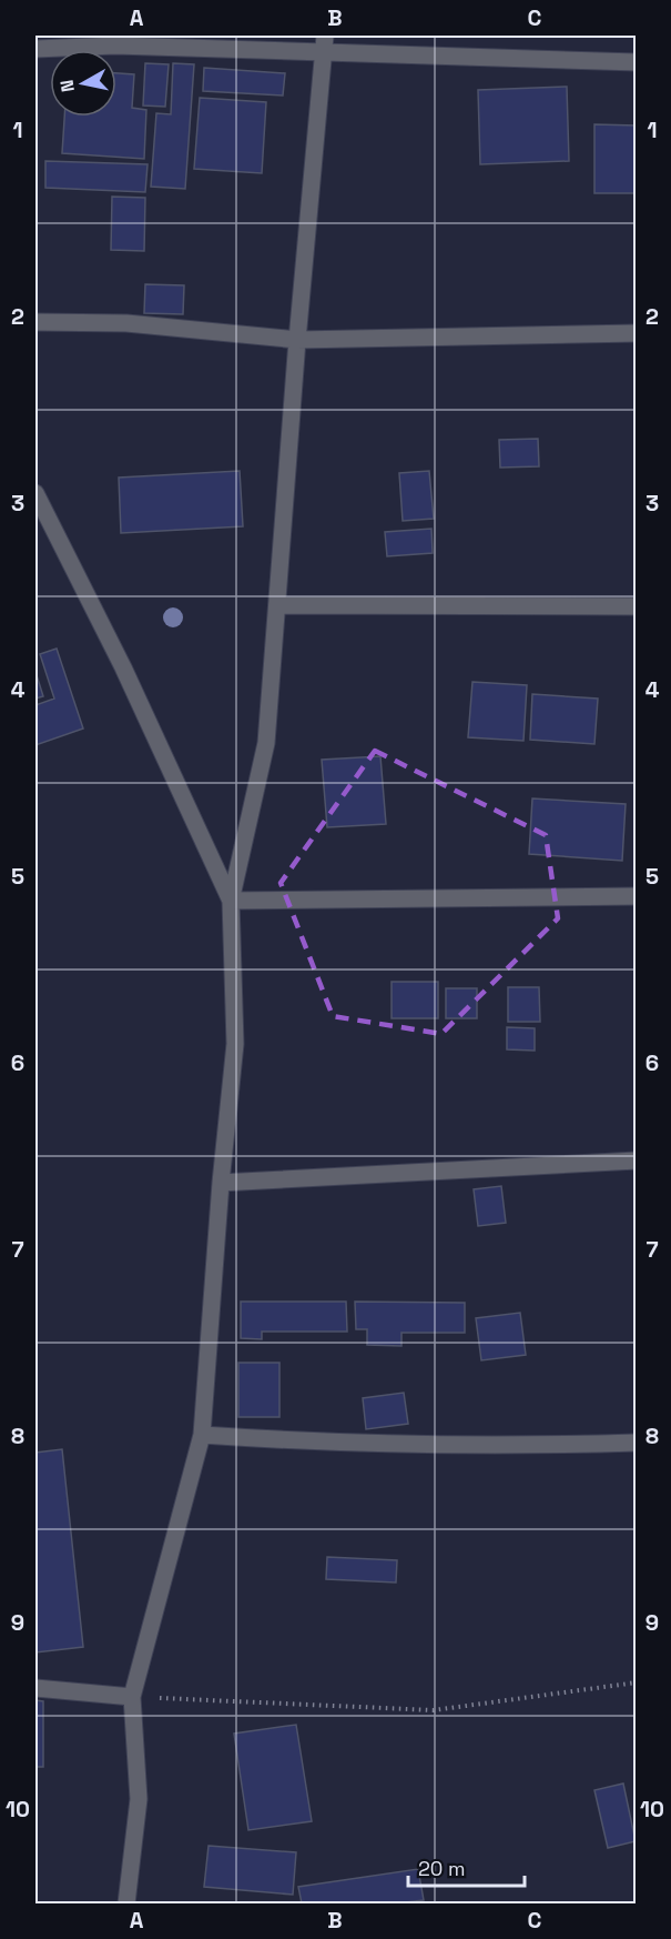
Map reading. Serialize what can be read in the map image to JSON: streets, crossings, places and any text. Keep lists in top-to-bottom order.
{
  "scale_bar": "20 m",
  "north": "left",
  "grid": {
    "columns": ["A", "B", "C"],
    "rows": [
      "1",
      "2",
      "3",
      "4",
      "5",
      "6",
      "7",
      "8",
      "9",
      "10"
    ]
  }
}
